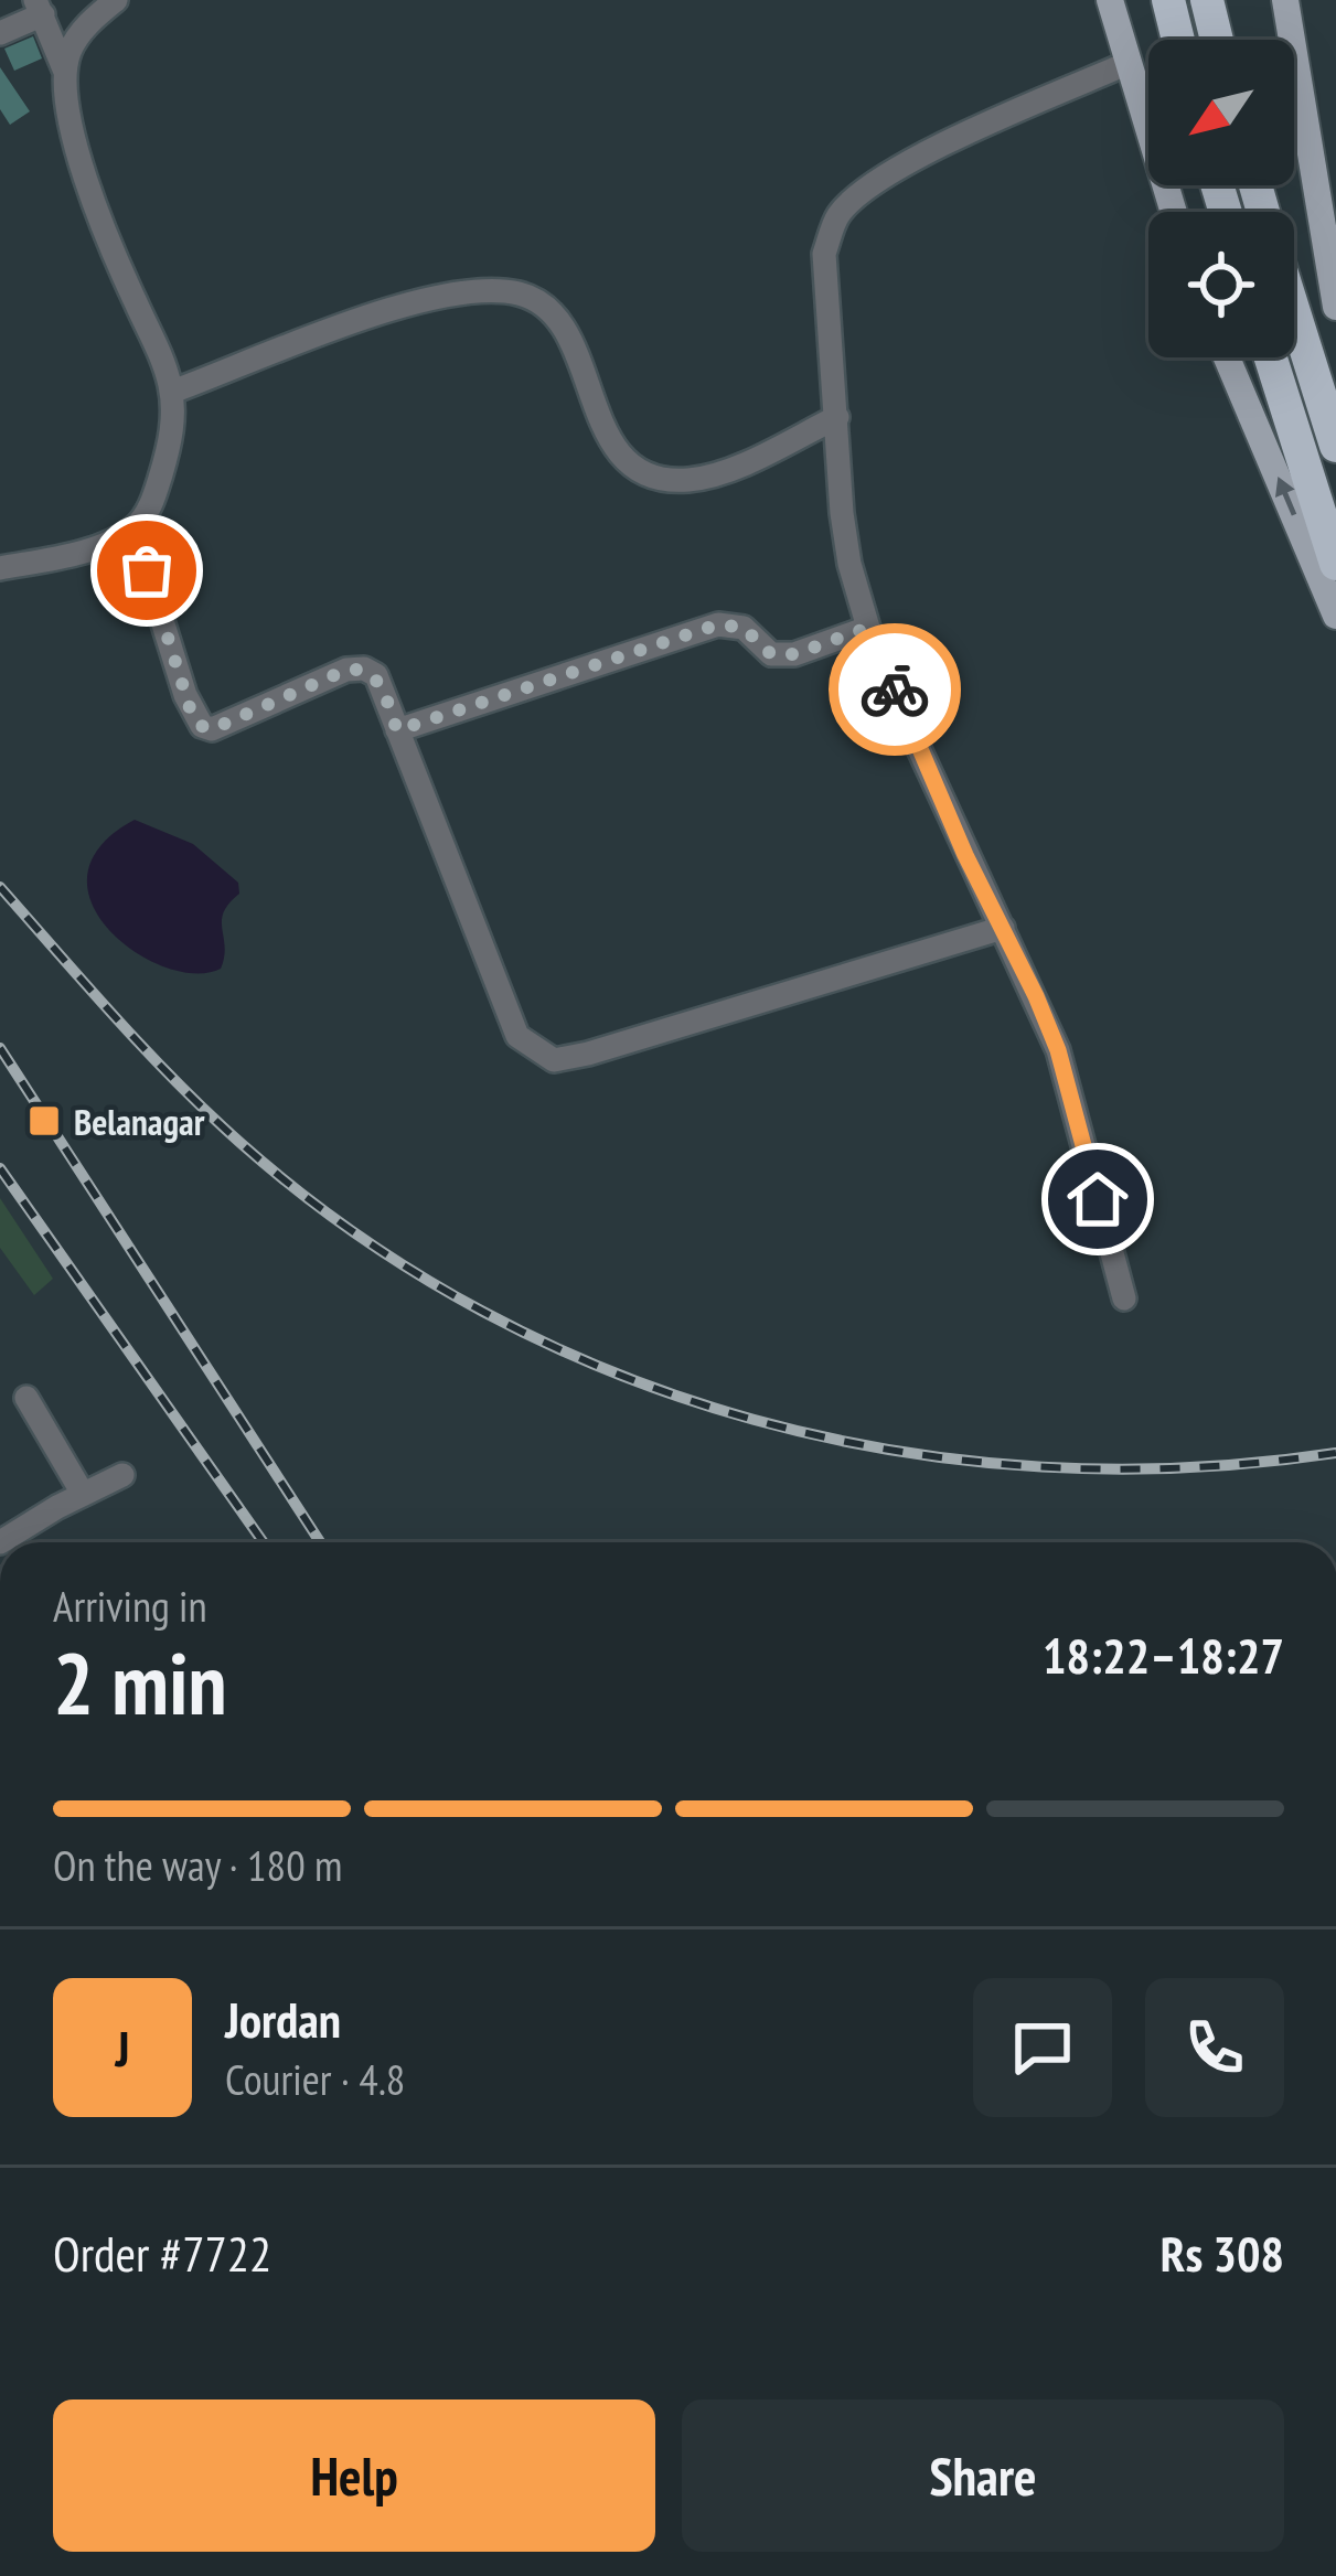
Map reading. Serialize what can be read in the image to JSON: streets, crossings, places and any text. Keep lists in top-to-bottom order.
{
  "places": {
    "transit": ["Belanagar"]
  },
  "north": "bottom left",
  "page": {
    "heading": ["2 min", "Arriving in", "18:22–18:27"],
    "panel": [
      "Jordan",
      "Courier · 4.8",
      "Order #7722",
      "Rs 308"
    ],
    "bar": "On the way · 180 m",
    "round": "J",
    "buttons": ["Help", "Share"]
  }
}
